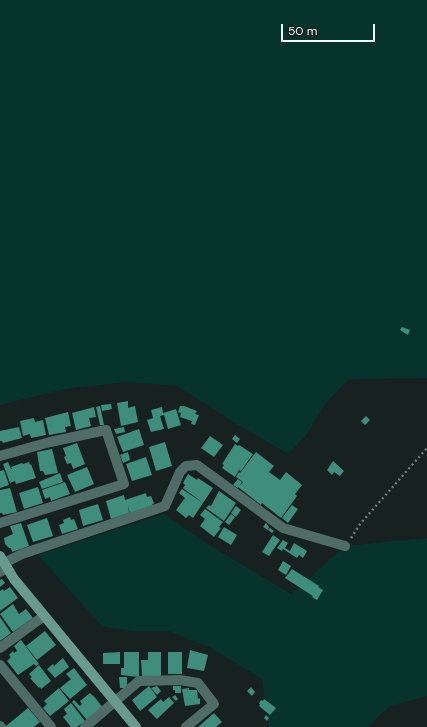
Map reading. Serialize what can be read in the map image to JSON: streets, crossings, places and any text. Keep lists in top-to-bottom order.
{
  "scale_bar": "50 m"
}
